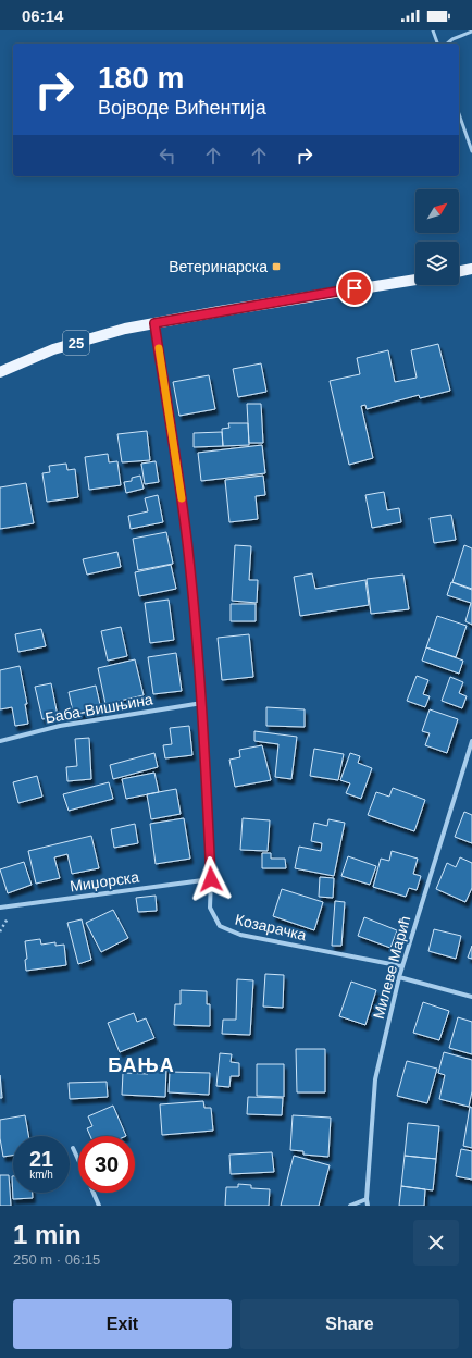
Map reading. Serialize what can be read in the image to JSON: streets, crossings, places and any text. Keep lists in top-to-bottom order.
{
  "streets": {
    "main road": ["25"],
    "street": [
      "Баба-Вишњина",
      "Миџорска",
      "Козарачка",
      "Милеве Марић"
    ]
  },
  "crossings": [
    ["25", "Козарачка"],
    ["Баба-Вишњина", "Козарачка"],
    ["Миџорска", "Козарачка"],
    ["Козарачка", "Милеве Марић"]
  ],
  "districts": ["БАЊА"],
  "places": {
    "transit": ["Ветеринарска"]
  },
  "north": "top right",
  "page": {
    "status": "06:14",
    "turn": ["180 m", "Војводе Вићентија"],
    "speed": "21 km/h",
    "limit": "30",
    "heading": ["1 min", "250 m · 06:15"],
    "buttons": ["Exit", "Share"]
  }
}
